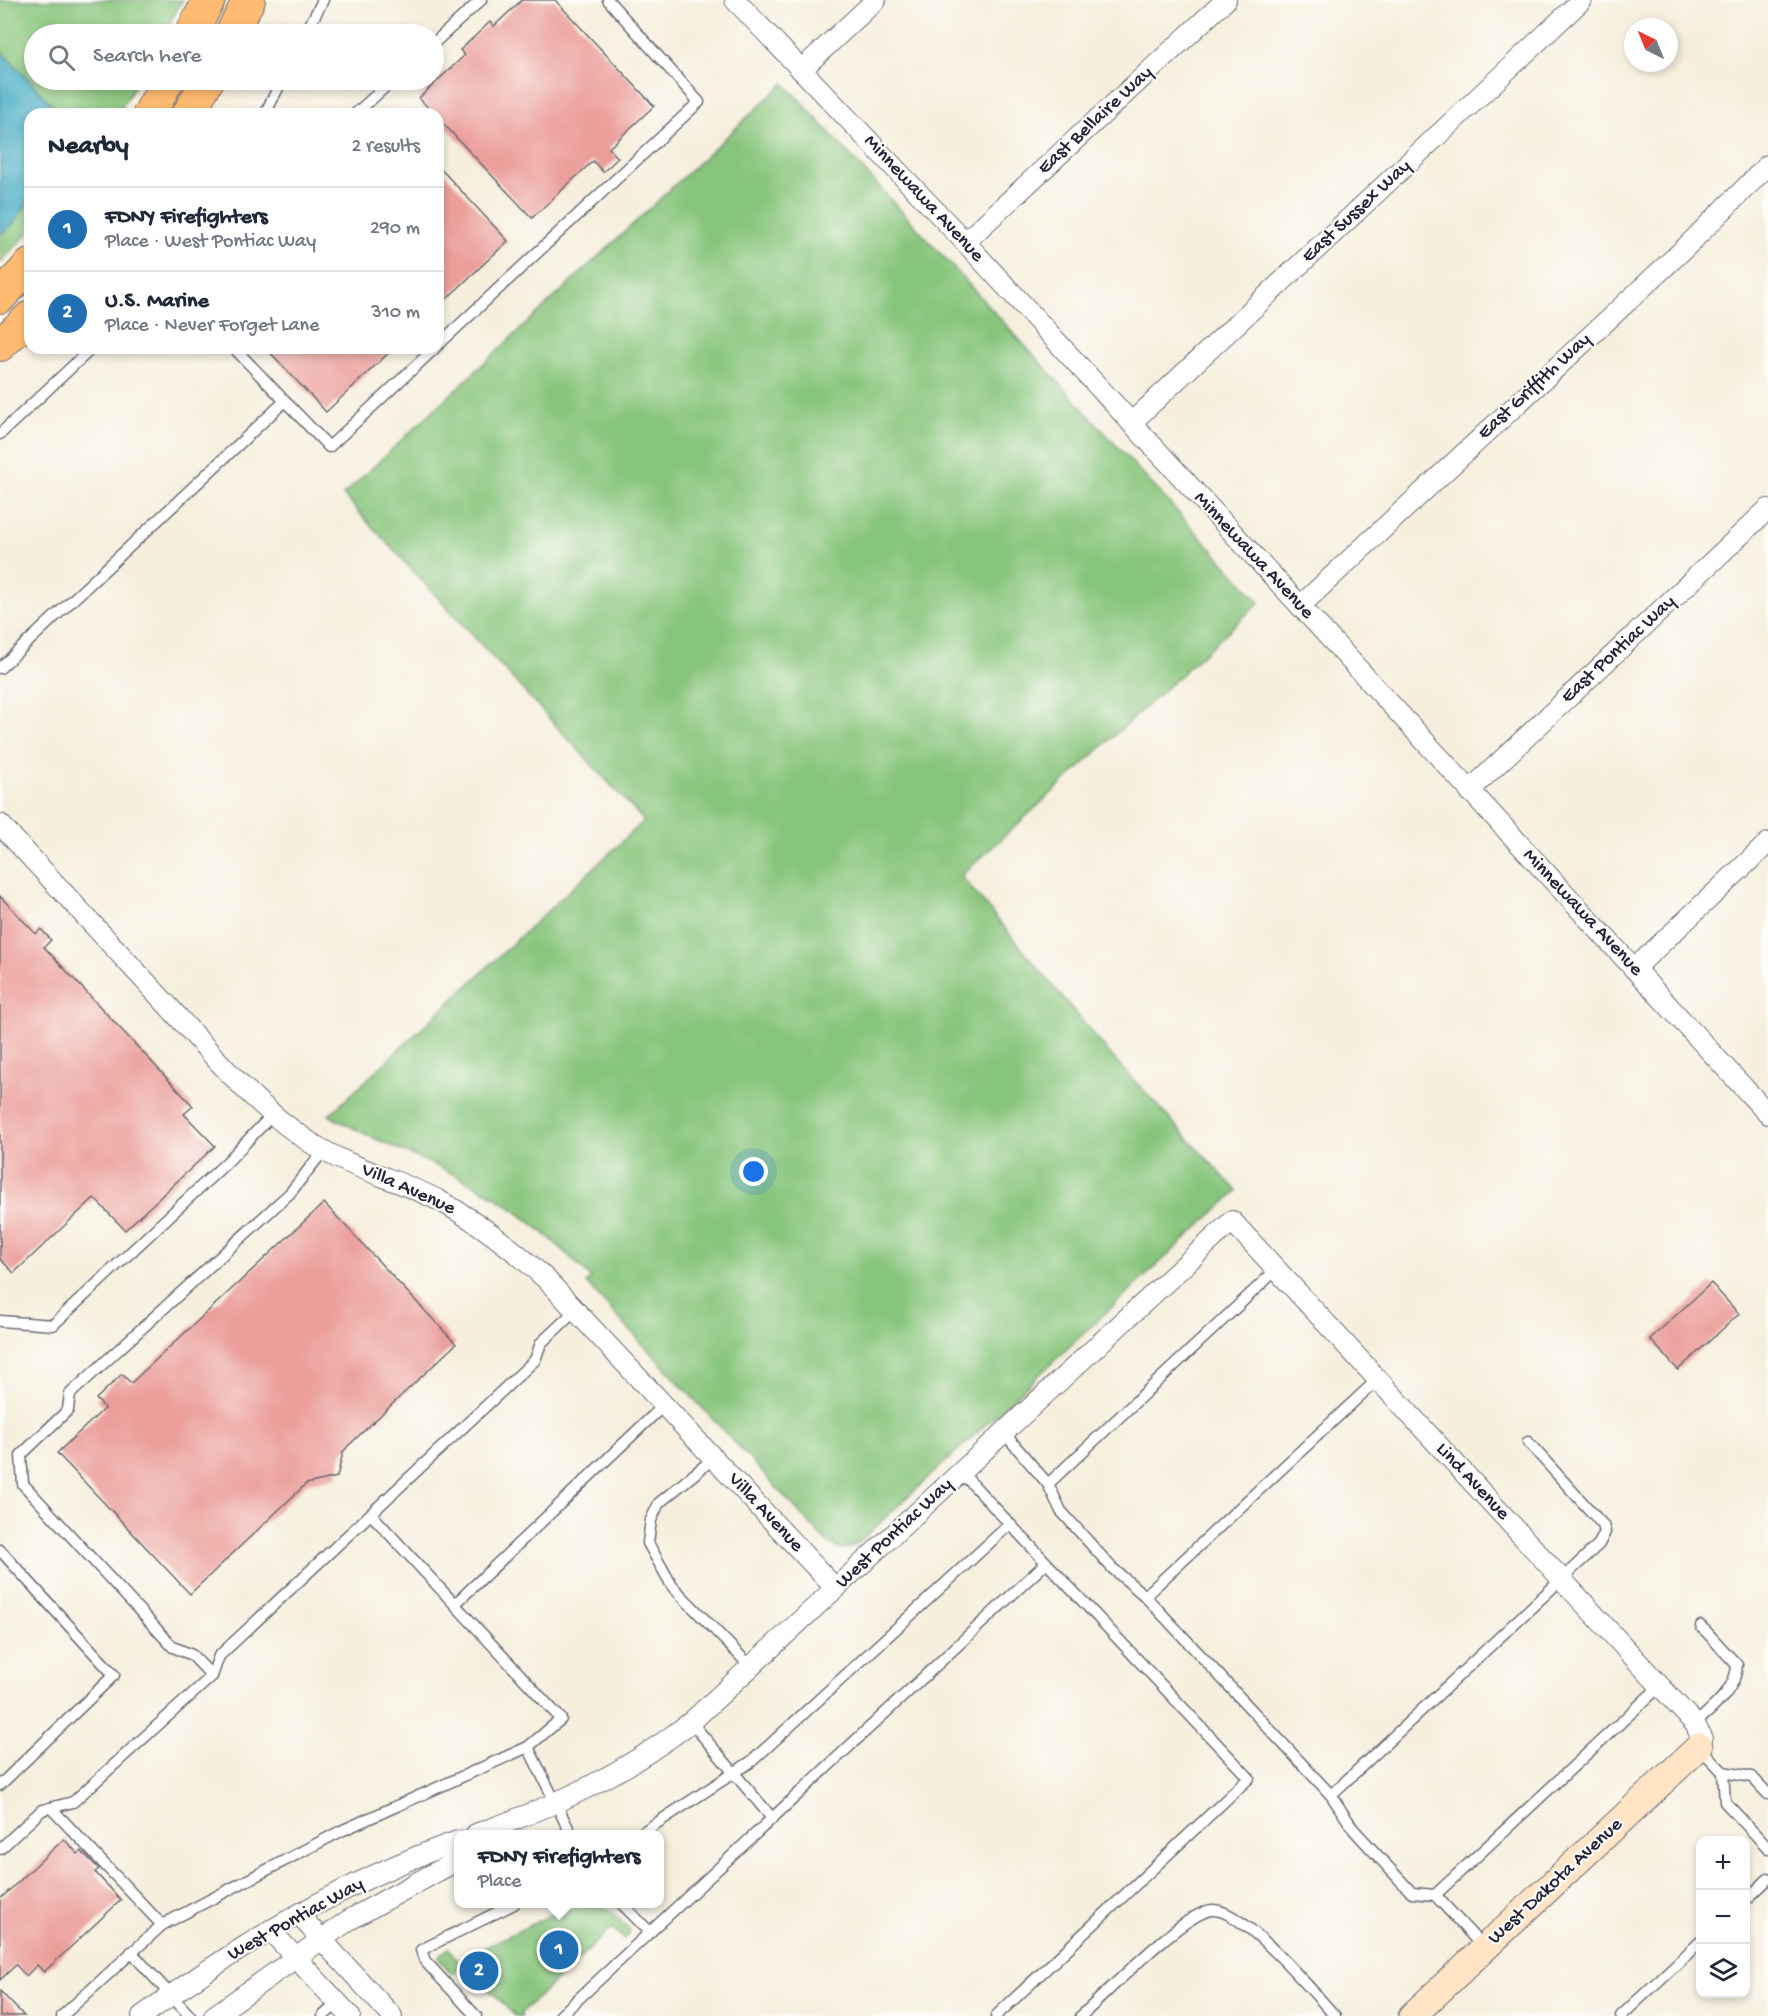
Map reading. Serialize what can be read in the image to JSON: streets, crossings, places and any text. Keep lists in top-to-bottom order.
{
  "streets": {
    "street": [
      "East Bellaire Way",
      "Minnewawa Avenue",
      "East Sussex Way",
      "East Griffith Way",
      "East Pontiac Way",
      "Villa Avenue",
      "Lind Avenue",
      "West Pontiac Way",
      "West Dakota Avenue"
    ]
  },
  "crossings": [
    ["East Bellaire Way", "Minnewawa Avenue"],
    ["Minnewawa Avenue", "East Sussex Way"],
    ["Minnewawa Avenue", "East Griffith Way"],
    ["Minnewawa Avenue", "East Pontiac Way"],
    ["Villa Avenue", "West Pontiac Way"],
    ["Lind Avenue", "West Pontiac Way"],
    ["Lind Avenue", "West Dakota Avenue"]
  ],
  "north": "top left",
  "page": {
    "search": "Search here",
    "heading": ["Nearby", "2 results"],
    "list": [
      {
        "mark": "1",
        "name": "FDNY Firefighters",
        "note": "Place · West Pontiac Way",
        "value": "290 m"
      },
      {
        "mark": "2",
        "name": "U.S. Marine",
        "note": "Place · Never Forget Lane",
        "value": "310 m"
      }
    ],
    "popup": ["FDNY Firefighters", "Place"],
    "map_buttons": ["+", "−"],
    "pins": ["1", "2"]
  }
}
